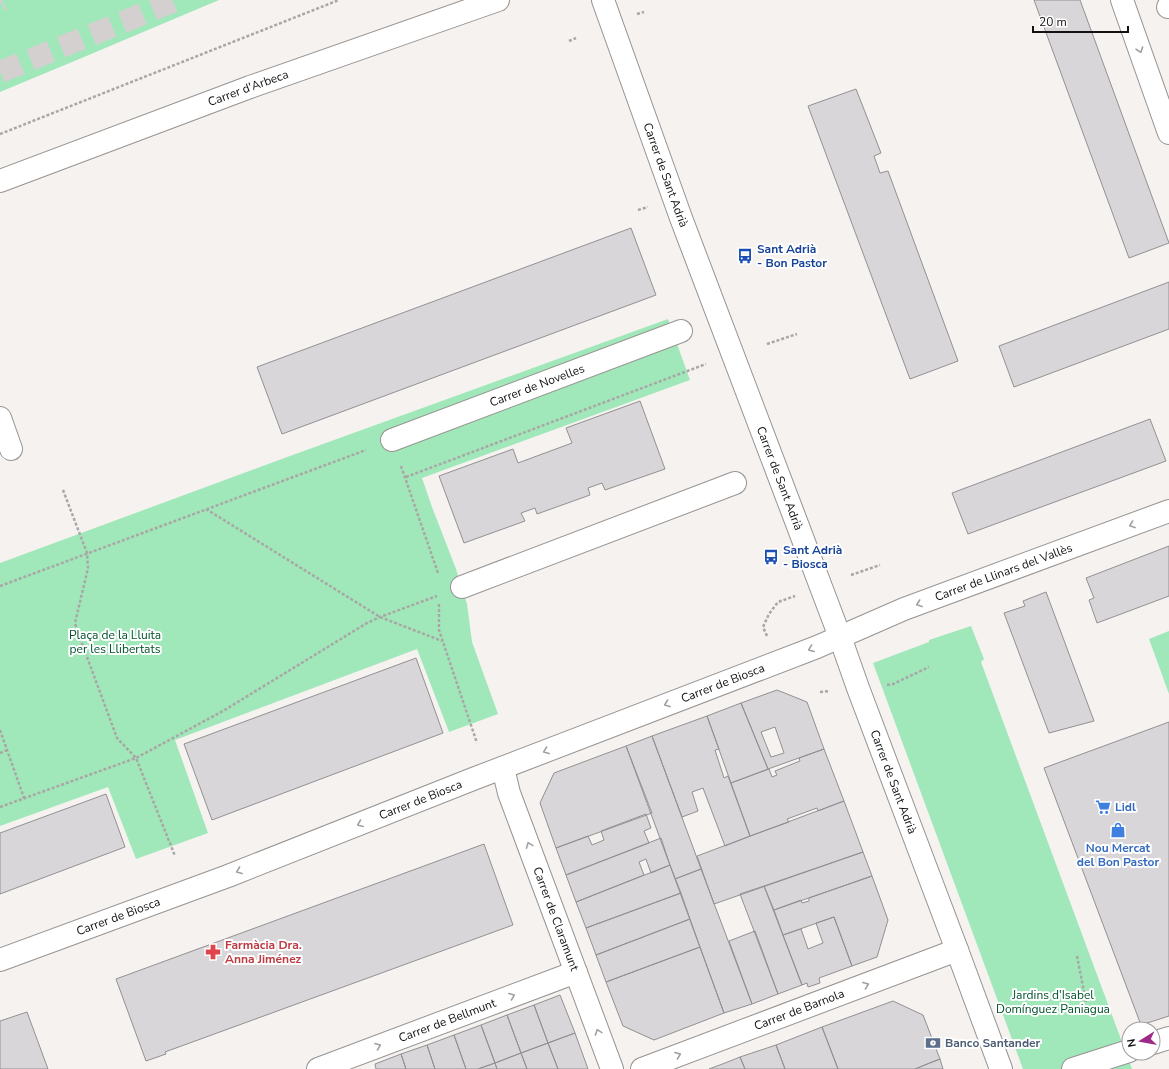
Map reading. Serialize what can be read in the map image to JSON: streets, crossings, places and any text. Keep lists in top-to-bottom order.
{
  "streets": {
    "street": [
      "Carrer d'Arbeca",
      "Carrer de Sant Adrià",
      "Carrer de Novelles",
      "Carrer de Llinars del Vallès",
      "Carrer de Biosca",
      "Carrer de Claramunt",
      "Carrer de Barnola",
      "Carrer de Bellmunt"
    ]
  },
  "crossings": [
    ["Carrer de Sant Adrià", "Carrer de Llinars del Vallès"],
    ["Carrer de Sant Adrià", "Carrer de Biosca"],
    ["Carrer de Sant Adrià", "Carrer de Barnola"],
    ["Carrer de Llinars del Vallès", "Carrer de Biosca"],
    ["Carrer de Biosca", "Carrer de Claramunt"],
    ["Carrer de Claramunt", "Carrer de Bellmunt"]
  ],
  "one_way": [
    "Carrer de Llinars del Vallès",
    "Carrer de Claramunt",
    "Carrer de Barnola",
    "Carrer de Bellmunt"
  ],
  "parks": ["Plaça de la Lluita per les Llibertats", "Jardins d'Isabel Domínguez Paniagua"],
  "places": {
    "bus stop": ["Sant Adrià - Bon Pastor", "Sant Adrià - Biosca"],
    "supermarket": ["Lidl"],
    "shop": ["Nou Mercat del Bon Pastor"],
    "pharmacy": ["Farmàcia Dra. Anna Jiménez"],
    "bank": ["Banco Santander"]
  },
  "scale_bar": "20 m",
  "north": "left"
}
